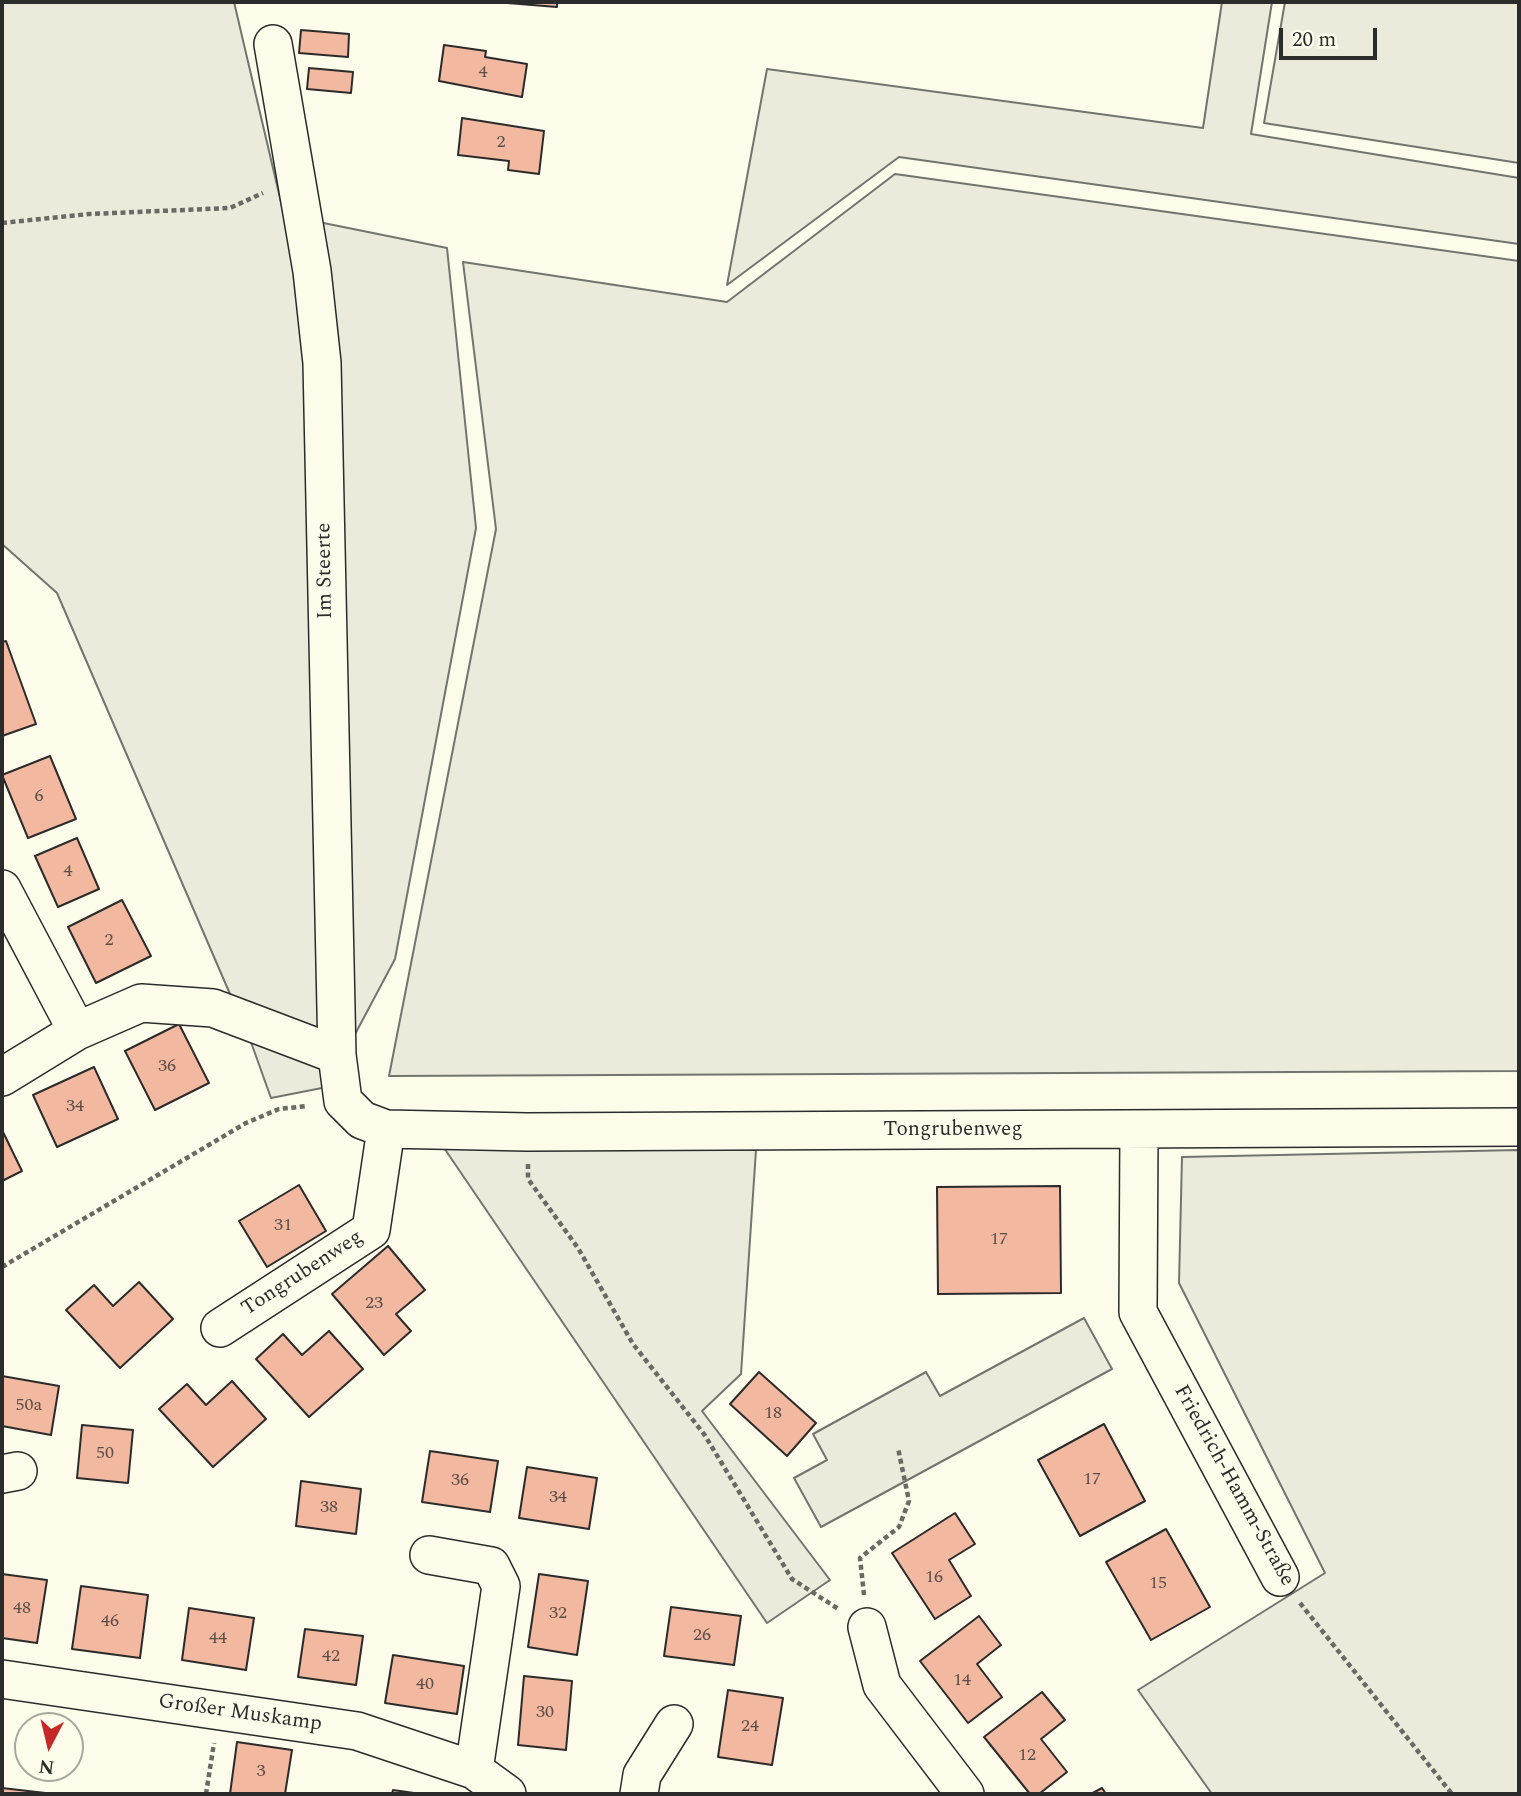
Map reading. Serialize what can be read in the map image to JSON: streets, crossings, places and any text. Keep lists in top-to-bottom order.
{
  "streets": {
    "street": [
      "Im Steerte",
      "Tongrubenweg",
      "Friedrich-Hamm-Straße",
      "Großer Muskamp"
    ]
  },
  "crossings": [
    ["Im Steerte", "Tongrubenweg"],
    ["Tongrubenweg", "Friedrich-Hamm-Straße"]
  ],
  "house_numbers": [
    "4",
    "2",
    "6",
    "4",
    "2",
    "36",
    "34",
    "31",
    "17",
    "23",
    "50a",
    "18",
    "50",
    "17",
    "36",
    "34",
    "38",
    "16",
    "15",
    "48",
    "32",
    "46",
    "26",
    "44",
    "42",
    "14",
    "40",
    "30",
    "24",
    "12",
    "3"
  ],
  "scale_bar": "20 m",
  "north": "bottom"
}
